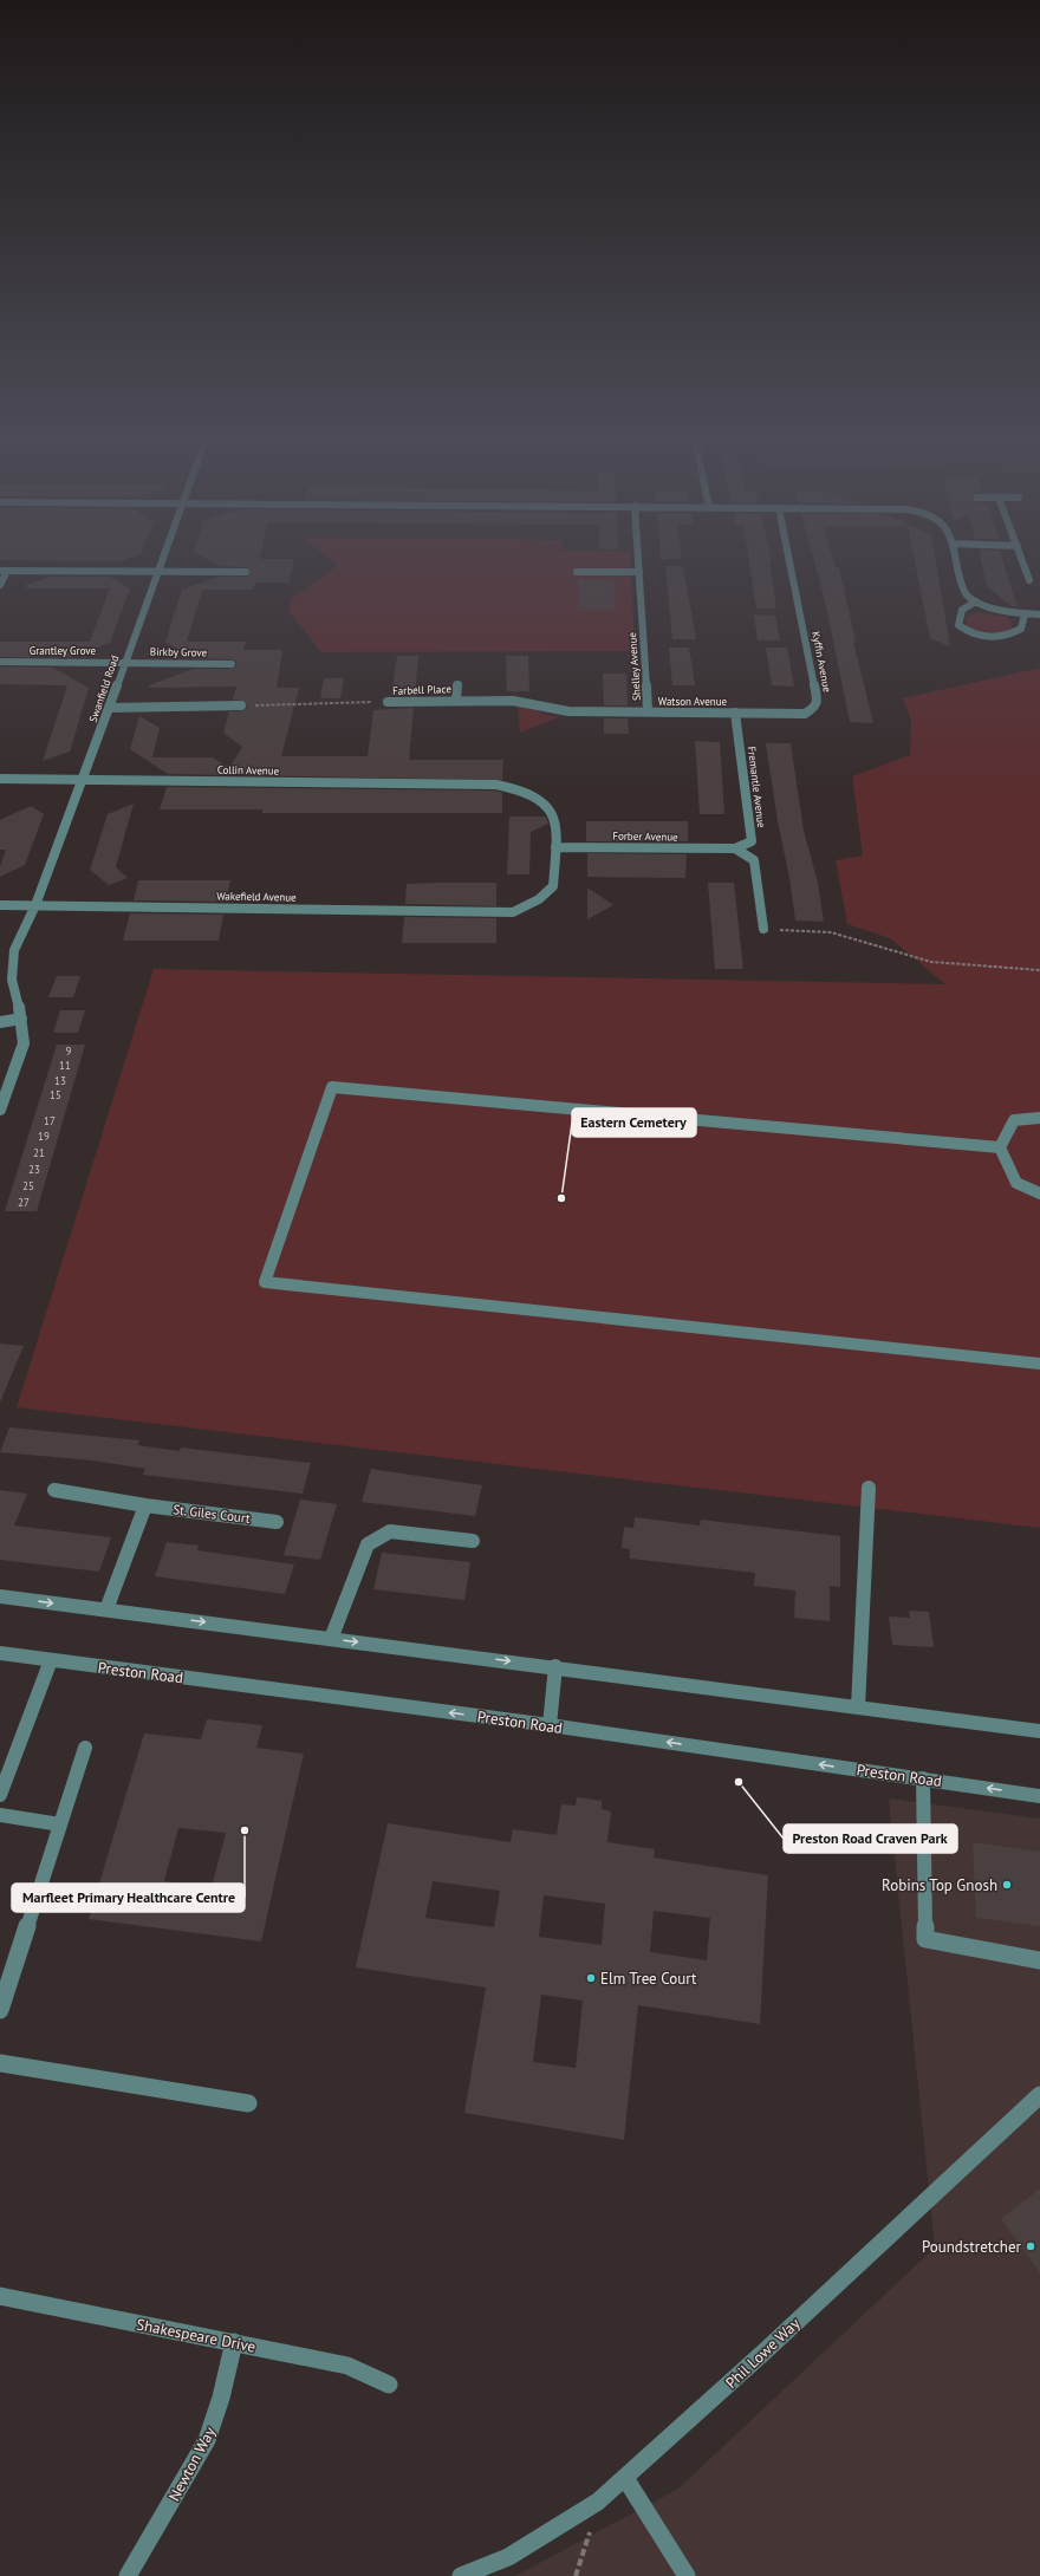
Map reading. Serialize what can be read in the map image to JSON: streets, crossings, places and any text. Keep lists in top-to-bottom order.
{
  "streets": {
    "street": [
      "Grantley Grove",
      "Birkby Grove",
      "Kyffin Avenue",
      "Shelley Avenue",
      "Swanfield Road",
      "Farbell Place",
      "Watson Avenue",
      "Collin Avenue",
      "Fremantle Avenue",
      "Forber Avenue",
      "Wakefield Avenue",
      "St. Giles Court",
      "Preston Road",
      "Shakespeare Drive",
      "Phil Lowe Way",
      "Newton Way"
    ]
  },
  "crossings": [
    ["Grantley Grove", "Birkby Grove"],
    ["Grantley Grove", "Swanfield Road"],
    ["Birkby Grove", "Swanfield Road"],
    ["Kyffin Avenue", "Watson Avenue"],
    ["Shelley Avenue", "Watson Avenue"],
    ["Swanfield Road", "Collin Avenue"],
    ["Swanfield Road", "Wakefield Avenue"],
    ["Farbell Place", "Watson Avenue"],
    ["Watson Avenue", "Fremantle Avenue"],
    ["Collin Avenue", "Forber Avenue"],
    ["Collin Avenue", "Wakefield Avenue"],
    ["Fremantle Avenue", "Forber Avenue"],
    ["Shakespeare Drive", "Newton Way"]
  ],
  "places": [
    "Eastern Cemetery",
    "Preston Road Craven Park",
    "Marfleet Primary Healthcare Centre",
    "Robins Top Gnosh",
    "Elm Tree Court",
    "Poundstretcher"
  ],
  "house_numbers": [
    "9",
    "11",
    "13",
    "15",
    "17",
    "19",
    "21",
    "23",
    "25",
    "27"
  ]
}
